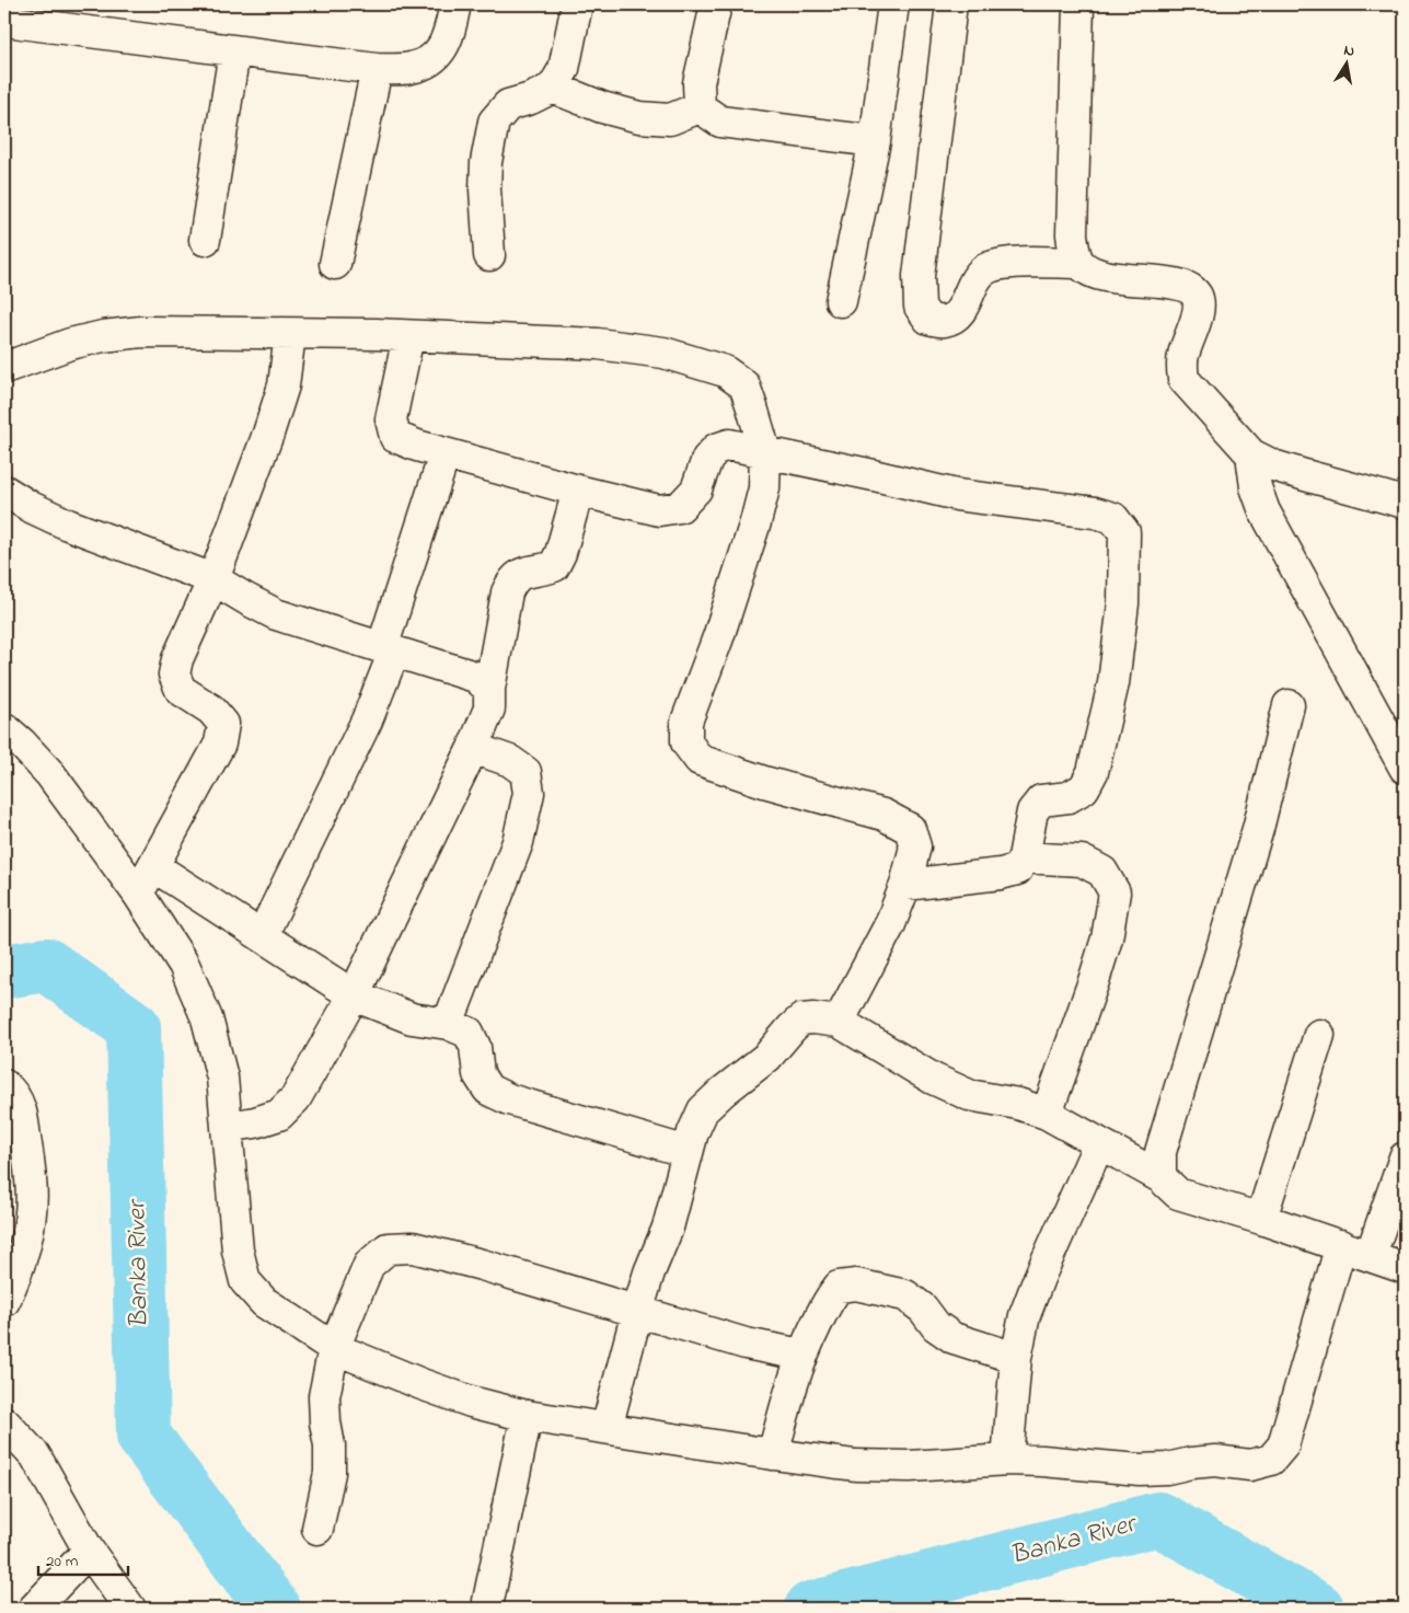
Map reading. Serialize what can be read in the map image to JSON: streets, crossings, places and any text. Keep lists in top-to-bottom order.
{
  "water": ["Banka River"],
  "scale_bar": "20 m",
  "north": "top"
}
